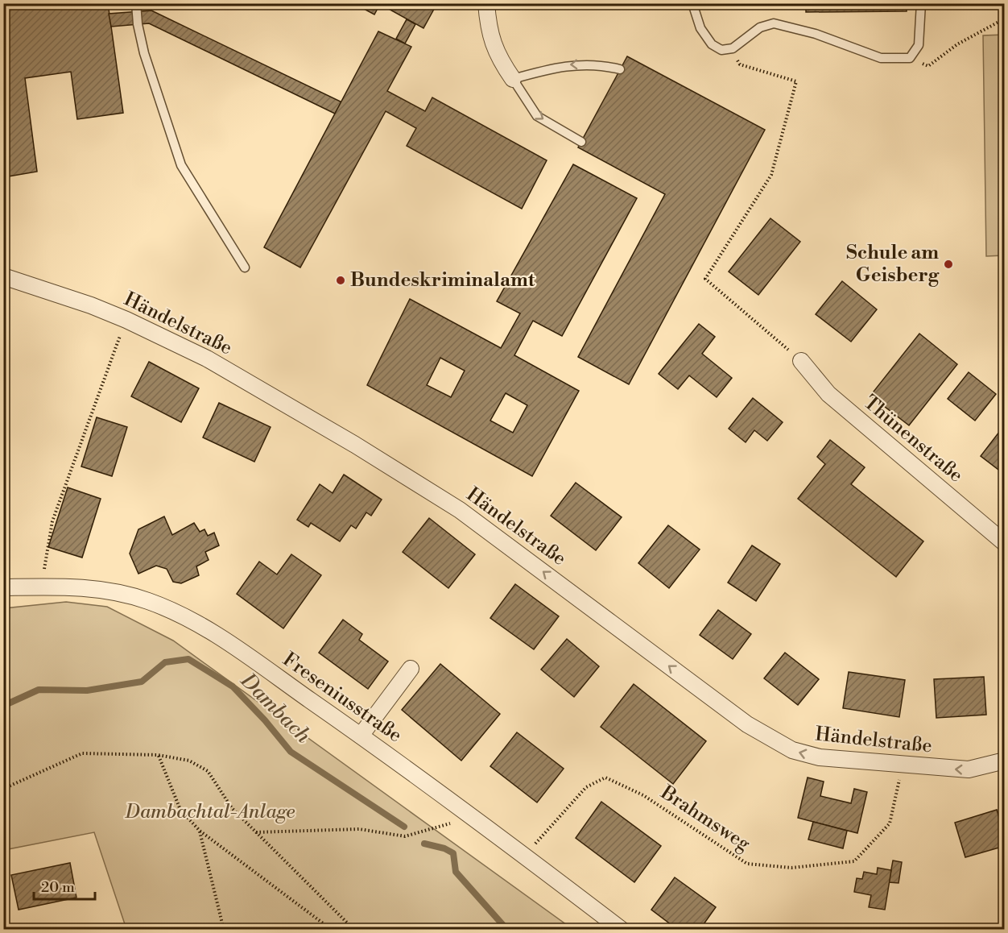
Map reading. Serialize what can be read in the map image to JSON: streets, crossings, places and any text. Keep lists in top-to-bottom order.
{
  "streets": {
    "street": ["Händelstraße", "Thünenstraße", "Freseniusstraße"],
    "path": ["Brahmsweg"]
  },
  "crossings": [
    ["Händelstraße", "Brahmsweg"],
    ["Freseniusstraße", "Brahmsweg"]
  ],
  "one_way": ["Händelstraße"],
  "water": ["Dambach"],
  "parks": ["Dambachtal-Anlage"],
  "places": ["Schule am Geisberg", "Bundeskriminalamt"],
  "scale_bar": "20 m"
}
